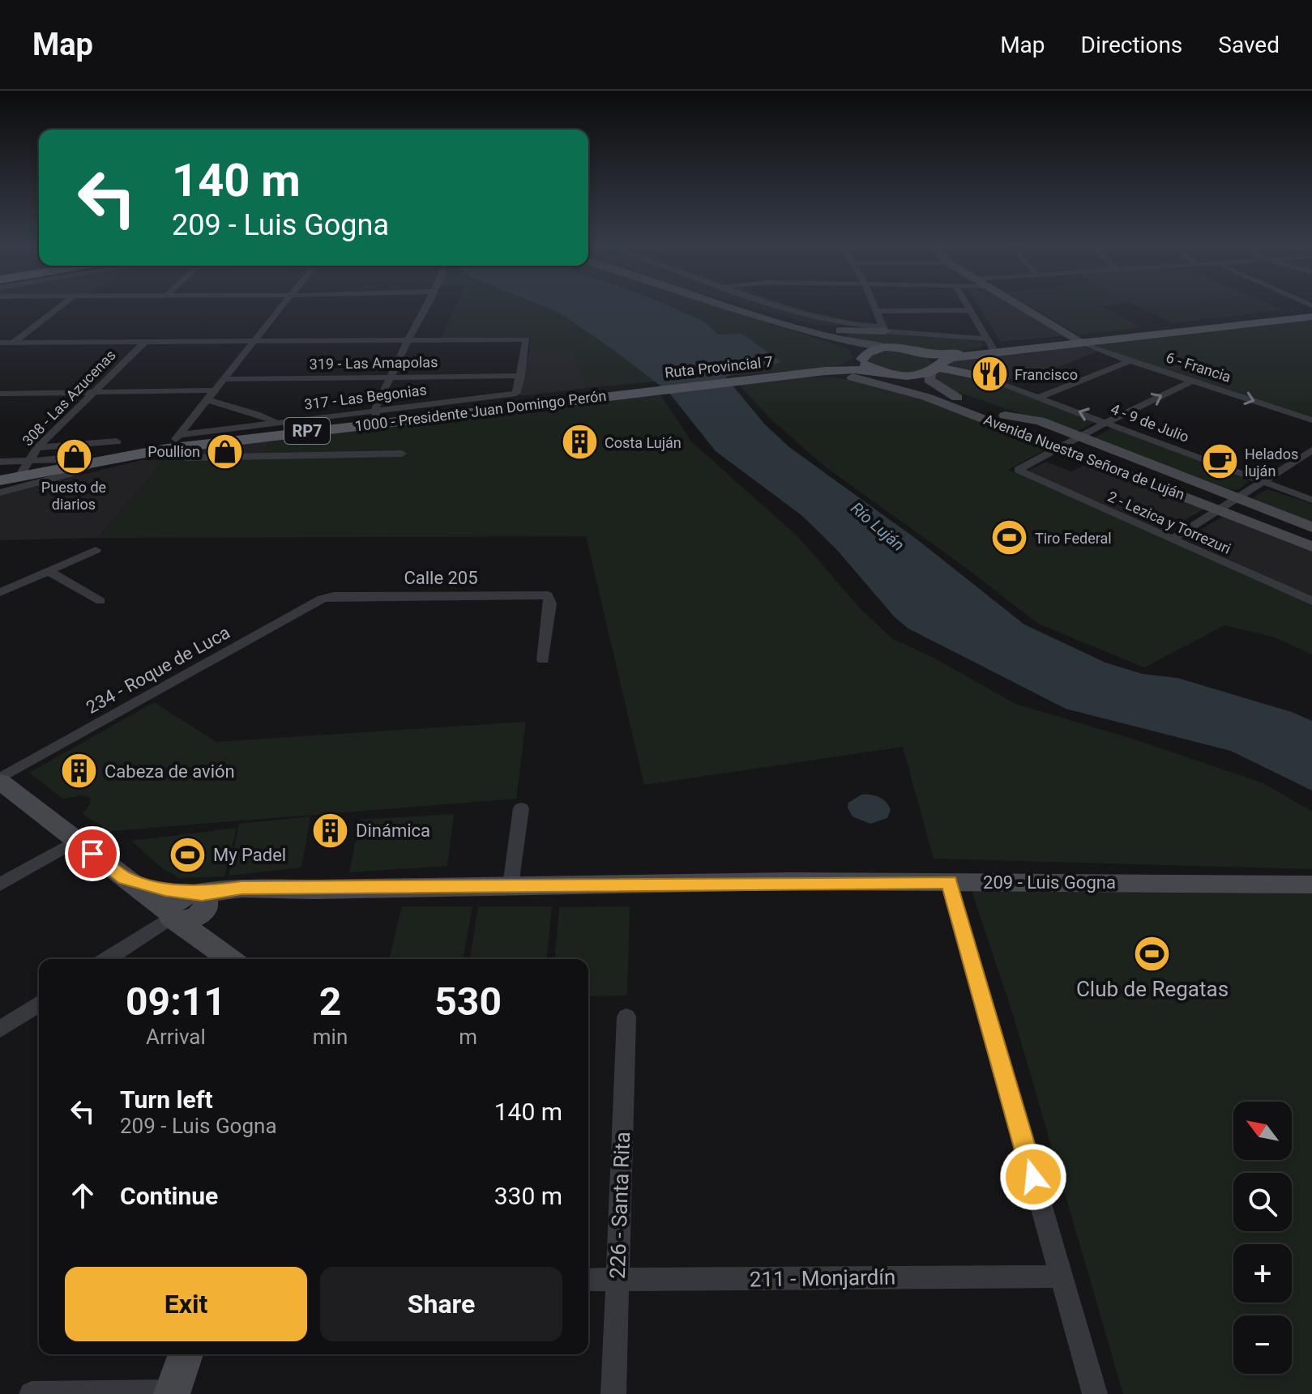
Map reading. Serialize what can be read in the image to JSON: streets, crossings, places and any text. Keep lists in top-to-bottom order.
{
  "streets": {
    "main road": ["Ruta Provincial 7", "1000 - Presidente Juan Domingo Perón", "RP7"],
    "street": [
      "319 - Las Amapolas",
      "6 - Francia",
      "317 - Las Begonias",
      "308 - Las Azucenas",
      "4 - 9 de Julio",
      "Avenida Nuestra Señora de Luján",
      "2 - Lezica y Torrezuri",
      "Calle 205",
      "234 - Roque de Luca",
      "209 - Luis Gogna",
      "226 - Santa Rita",
      "211 - Monjardín"
    ]
  },
  "crossings": [
    ["319 - Las Amapolas", "317 - Las Begonias"],
    ["Ruta Provincial 7", "1000 - Presidente Juan Domingo Perón"],
    ["Ruta Provincial 7", "RP7"],
    ["6 - Francia", "RP7"],
    ["317 - Las Begonias", "1000 - Presidente Juan Domingo Perón"],
    ["308 - Las Azucenas", "1000 - Presidente Juan Domingo Perón"],
    ["RP7", "Avenida Nuestra Señora de Luján"],
    ["Avenida Nuestra Señora de Luján", "2 - Lezica y Torrezuri"],
    ["Calle 205", "234 - Roque de Luca"],
    ["226 - Santa Rita", "211 - Monjardín"]
  ],
  "one_way": ["6 - Francia"],
  "water": ["Río Luján"],
  "places": {
    "restaurant": ["Francisco"],
    "building": ["Costa Luján", "Cabeza de avión", "Dinámica"],
    "shop": ["Poullion", "Puesto de diarios"],
    "cafe": ["Helados luján"],
    "sports": ["Tiro Federal", "My Padel", "Club de Regatas"]
  },
  "north": "top left",
  "page": {
    "header": "Map",
    "nav": ["Map", "Directions", "Saved"],
    "turn": ["140 m", "209 - Luis Gogna"],
    "eta": [
      "09:11",
      "Arrival",
      "2",
      "min",
      "530",
      "m"
    ],
    "list": [
      {
        "name": "Turn left",
        "note": "209 - Luis Gogna",
        "value": "140 m"
      },
      {
        "name": "Continue",
        "value": "330 m"
      }
    ],
    "map_buttons": ["+", "−"],
    "buttons": ["Exit", "Share"]
  }
}
